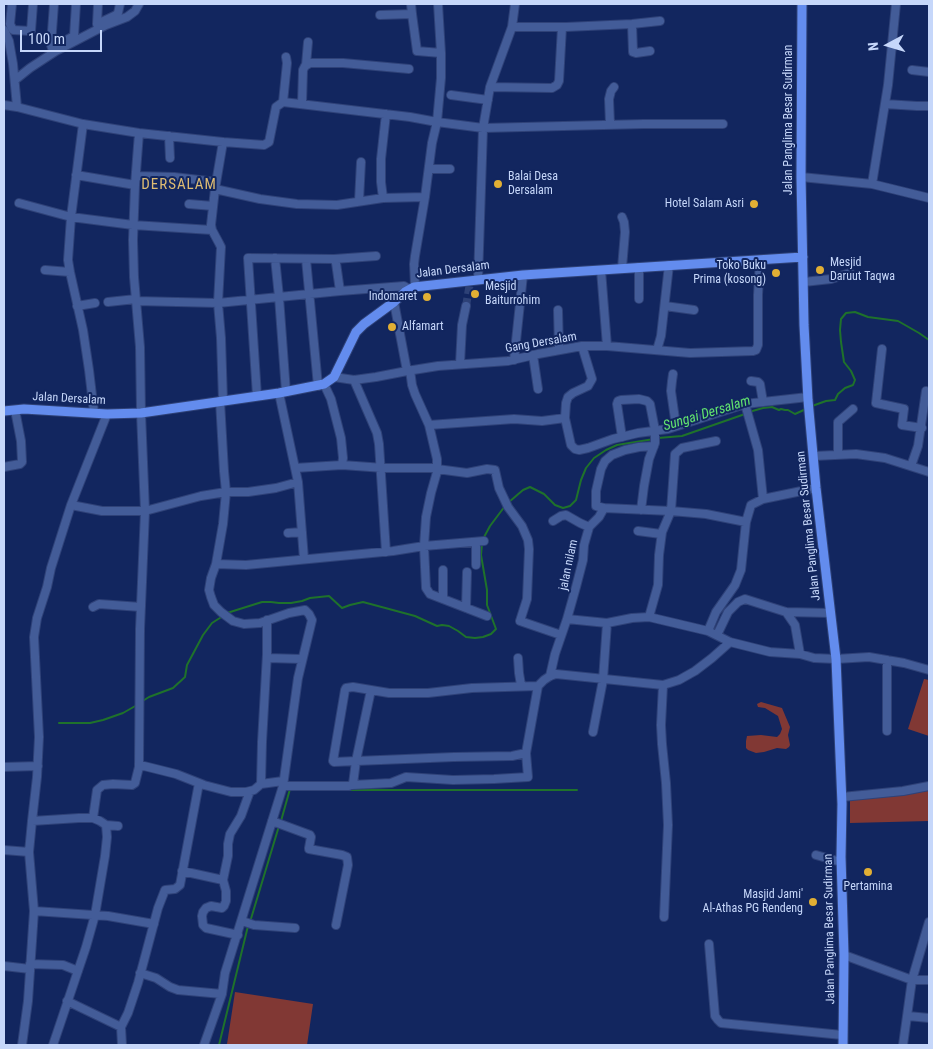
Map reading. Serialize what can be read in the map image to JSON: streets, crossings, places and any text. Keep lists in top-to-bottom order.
{
  "streets": {
    "main road": ["Jalan Panglima Besar Sudirman", "Jalan Dersalam"],
    "street": ["Gang Dersalam", "jalan nilam"]
  },
  "crossings": [
    ["Jalan Panglima Besar Sudirman", "Jalan Dersalam"],
    ["Jalan Dersalam", "Gang Dersalam"]
  ],
  "districts": ["DERSALAM"],
  "water": ["Sungai Dersalam"],
  "places": [
    "Balai Desa Dersalam",
    "Hotel Salam Asri",
    "Mesjid Daruut Taqwa",
    "Toko Buku Prima (kosong)",
    "Mesjid Baiturrohim",
    "Indomaret",
    "Alfamart",
    "Pertamina",
    "Masjid Jami' Al-Athas PG Rendeng"
  ],
  "scale_bar": "100 m",
  "north": "left"
}
